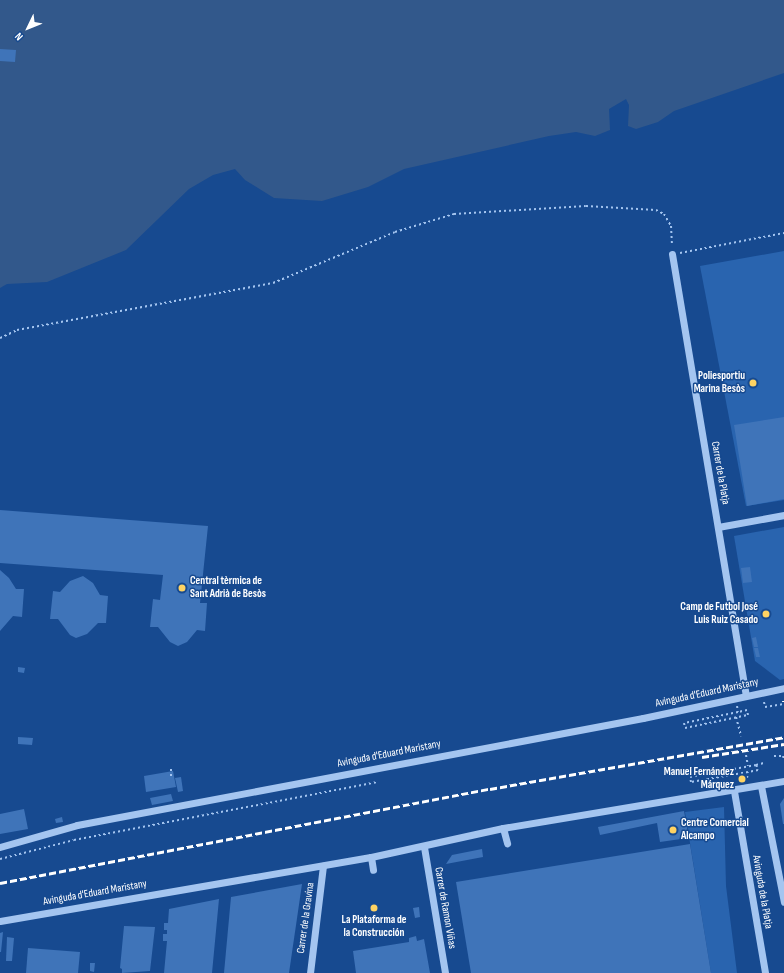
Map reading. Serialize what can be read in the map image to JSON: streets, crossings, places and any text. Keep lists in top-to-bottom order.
{
  "streets": {
    "street": [
      "Carrer de la Platja",
      "Avinguda d'Eduard Maristany",
      "Avinguda de la Platja",
      "Carrer de Ramon Viñas",
      "Carrer de la Gravina"
    ]
  },
  "crossings": [
    ["Carrer de la Platja", "Avinguda d'Eduard Maristany"],
    ["Avinguda d'Eduard Maristany", "Avinguda de la Platja"],
    ["Avinguda d'Eduard Maristany", "Carrer de Ramon Viñas"],
    ["Avinguda d'Eduard Maristany", "Carrer de la Gravina"]
  ],
  "places": [
    "Poliesportiu Marina Besòs",
    "Central tèrmica de Sant Adrià de Besòs",
    "Camp de Futbol José Luis Ruiz Casado",
    "Manuel Fernández Márquez",
    "Centre Comercial Alcampo",
    "La Plataforma de la Construcción"
  ],
  "north": "bottom left"
}
